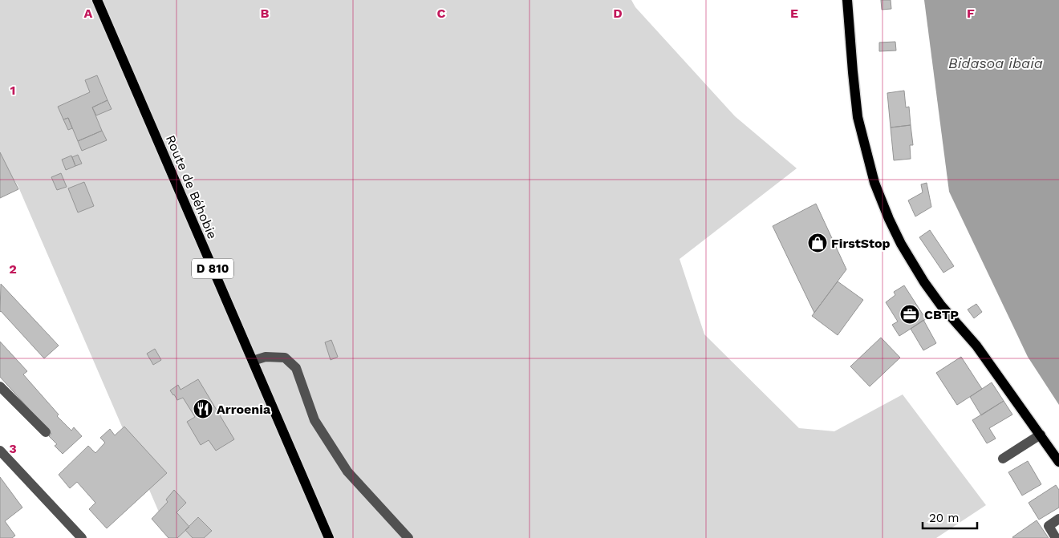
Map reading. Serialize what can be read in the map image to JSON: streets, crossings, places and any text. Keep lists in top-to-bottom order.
{
  "streets": {
    "main road": ["Route de Béhobie", "D 810"]
  },
  "water": ["Bidasoa ibaia"],
  "places": {
    "shop": ["FirstStop"],
    "office": ["CBTP"],
    "restaurant": ["Arroenia"]
  },
  "scale_bar": "20 m",
  "grid": {
    "columns": [
      "A",
      "B",
      "C",
      "D",
      "E",
      "F"
    ],
    "rows": ["1", "2", "3"]
  }
}
